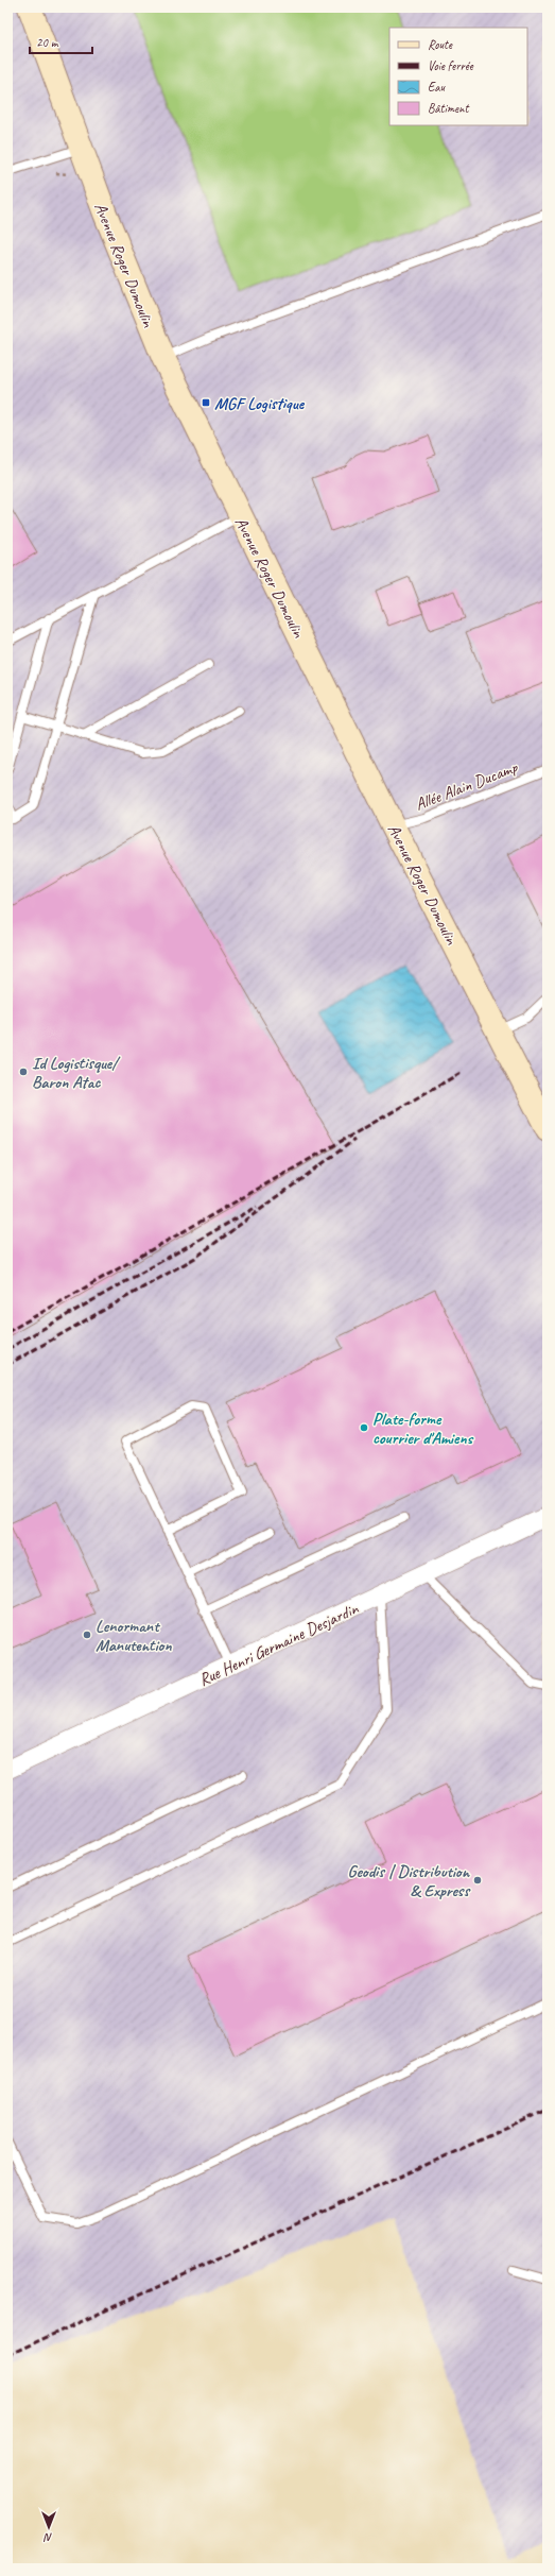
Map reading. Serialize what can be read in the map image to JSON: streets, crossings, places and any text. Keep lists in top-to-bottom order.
{
  "streets": {
    "main road": ["Avenue Roger Dumoulin"],
    "street": ["Rue Henri Germaine Desjardin"],
    "lane": ["Allée Alain Ducamp"]
  },
  "crossings": [
    ["Avenue Roger Dumoulin", "Allée Alain Ducamp"]
  ],
  "places": {
    "transit": ["MGF Logistique"],
    "other": [
      "Id Logistisque/ Baron Atac",
      "Plate-forme courrier d'Amiens",
      "Lenormant Manutention",
      "Geodis | Distribution & Express"
    ]
  },
  "legend": [
    "Route",
    "Voie ferrée",
    "Eau",
    "Bâtiment"
  ],
  "scale_bar": "20 m",
  "north": "bottom"
}
